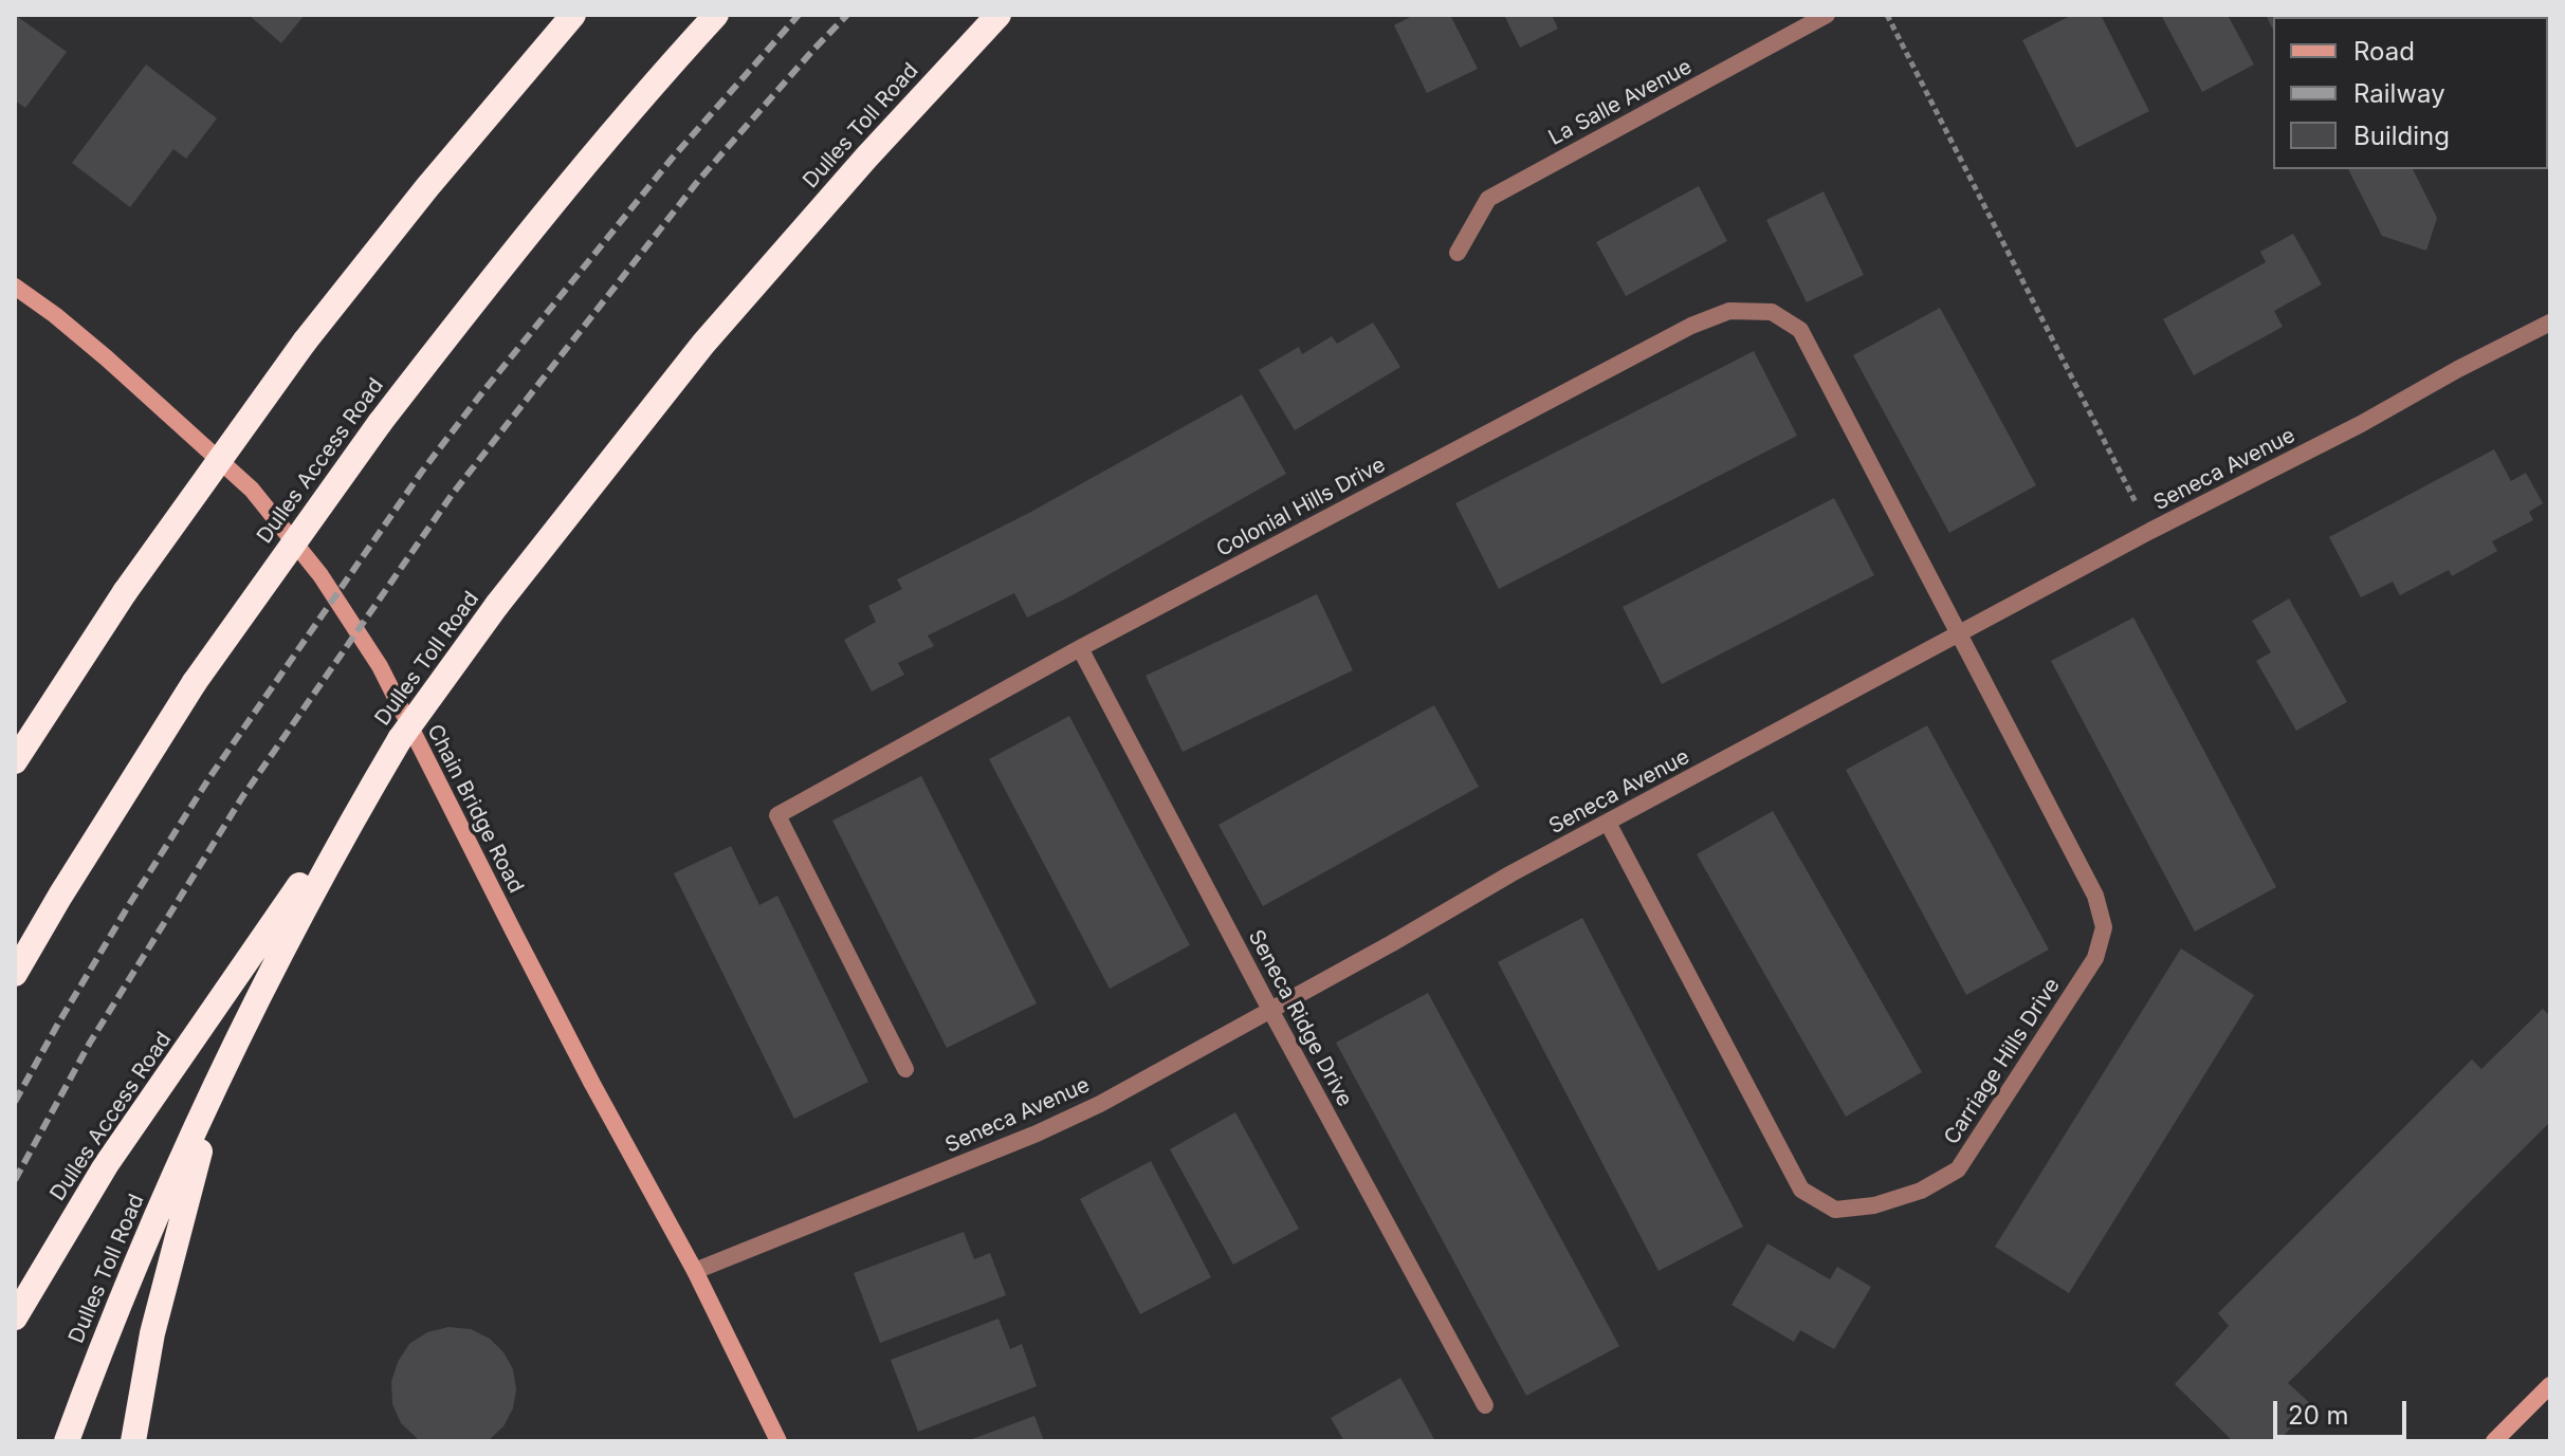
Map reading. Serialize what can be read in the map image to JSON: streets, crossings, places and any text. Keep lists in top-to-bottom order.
{
  "streets": {
    "highway": ["Dulles Toll Road", "Dulles Access Road"],
    "street": [
      "La Salle Avenue",
      "Seneca Avenue",
      "Colonial Hills Drive",
      "Chain Bridge Road",
      "Seneca Ridge Drive",
      "Carriage Hills Drive"
    ]
  },
  "crossings": [
    ["Dulles Toll Road", "Dulles Access Road"],
    ["Seneca Avenue", "Colonial Hills Drive"],
    ["Seneca Avenue", "Chain Bridge Road"],
    ["Seneca Avenue", "Seneca Ridge Drive"],
    ["Seneca Avenue", "Carriage Hills Drive"],
    ["Colonial Hills Drive", "Seneca Ridge Drive"],
    ["Colonial Hills Drive", "Carriage Hills Drive"]
  ],
  "legend": ["Road", "Railway", "Building"],
  "scale_bar": "20 m"
}
